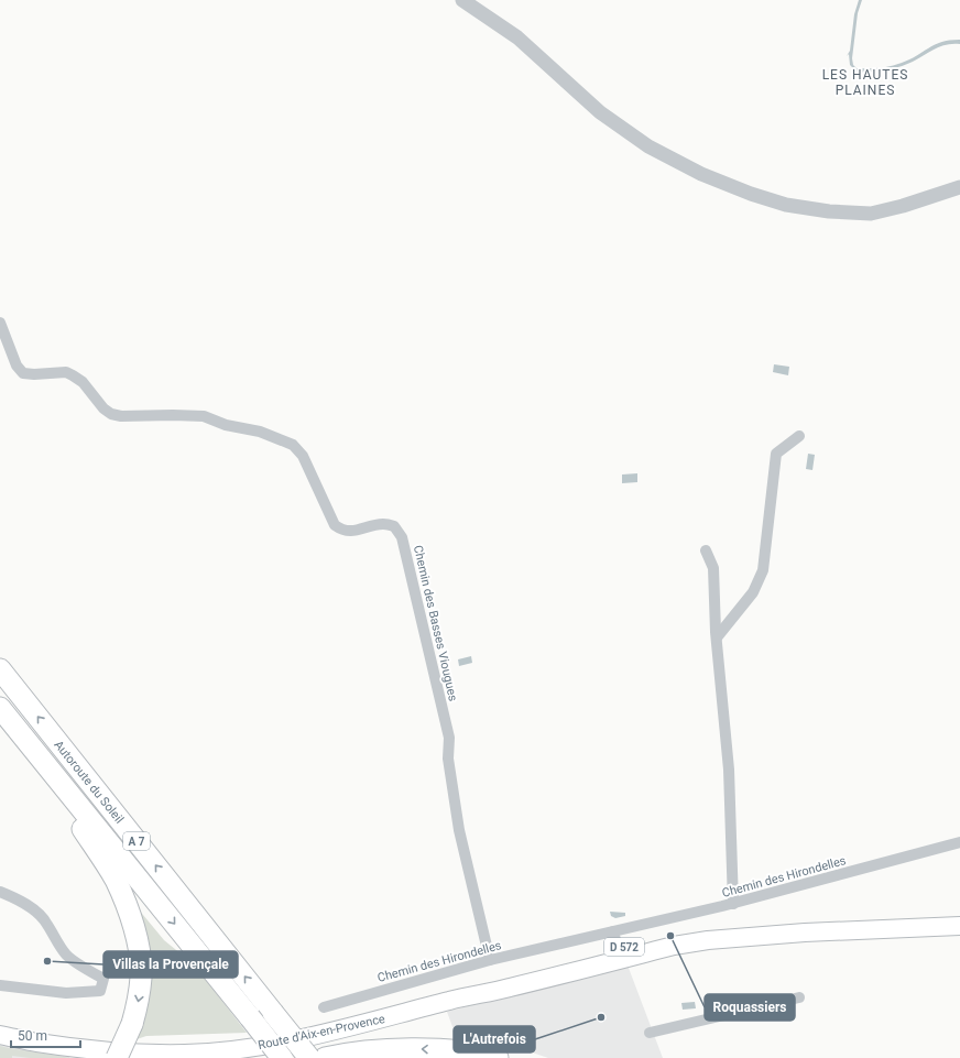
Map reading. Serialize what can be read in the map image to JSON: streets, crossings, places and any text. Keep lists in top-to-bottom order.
{
  "streets": {
    "highway": ["Autoroute du Soleil", "A 7"],
    "main road": ["D 572", "Route d'Aix-en-Provence"],
    "street": ["Chemin des Basses Viougues", "Chemin des Hirondelles"]
  },
  "crossings": [
    ["Chemin des Basses Viougues", "Chemin des Hirondelles"],
    ["Chemin des Hirondelles", "Route d'Aix-en-Provence"]
  ],
  "districts": ["LES HAUTES PLAINES"],
  "places": ["Roquassiers", "Villas la Provençale", "L'Autrefois"],
  "scale_bar": "50 m"
}
